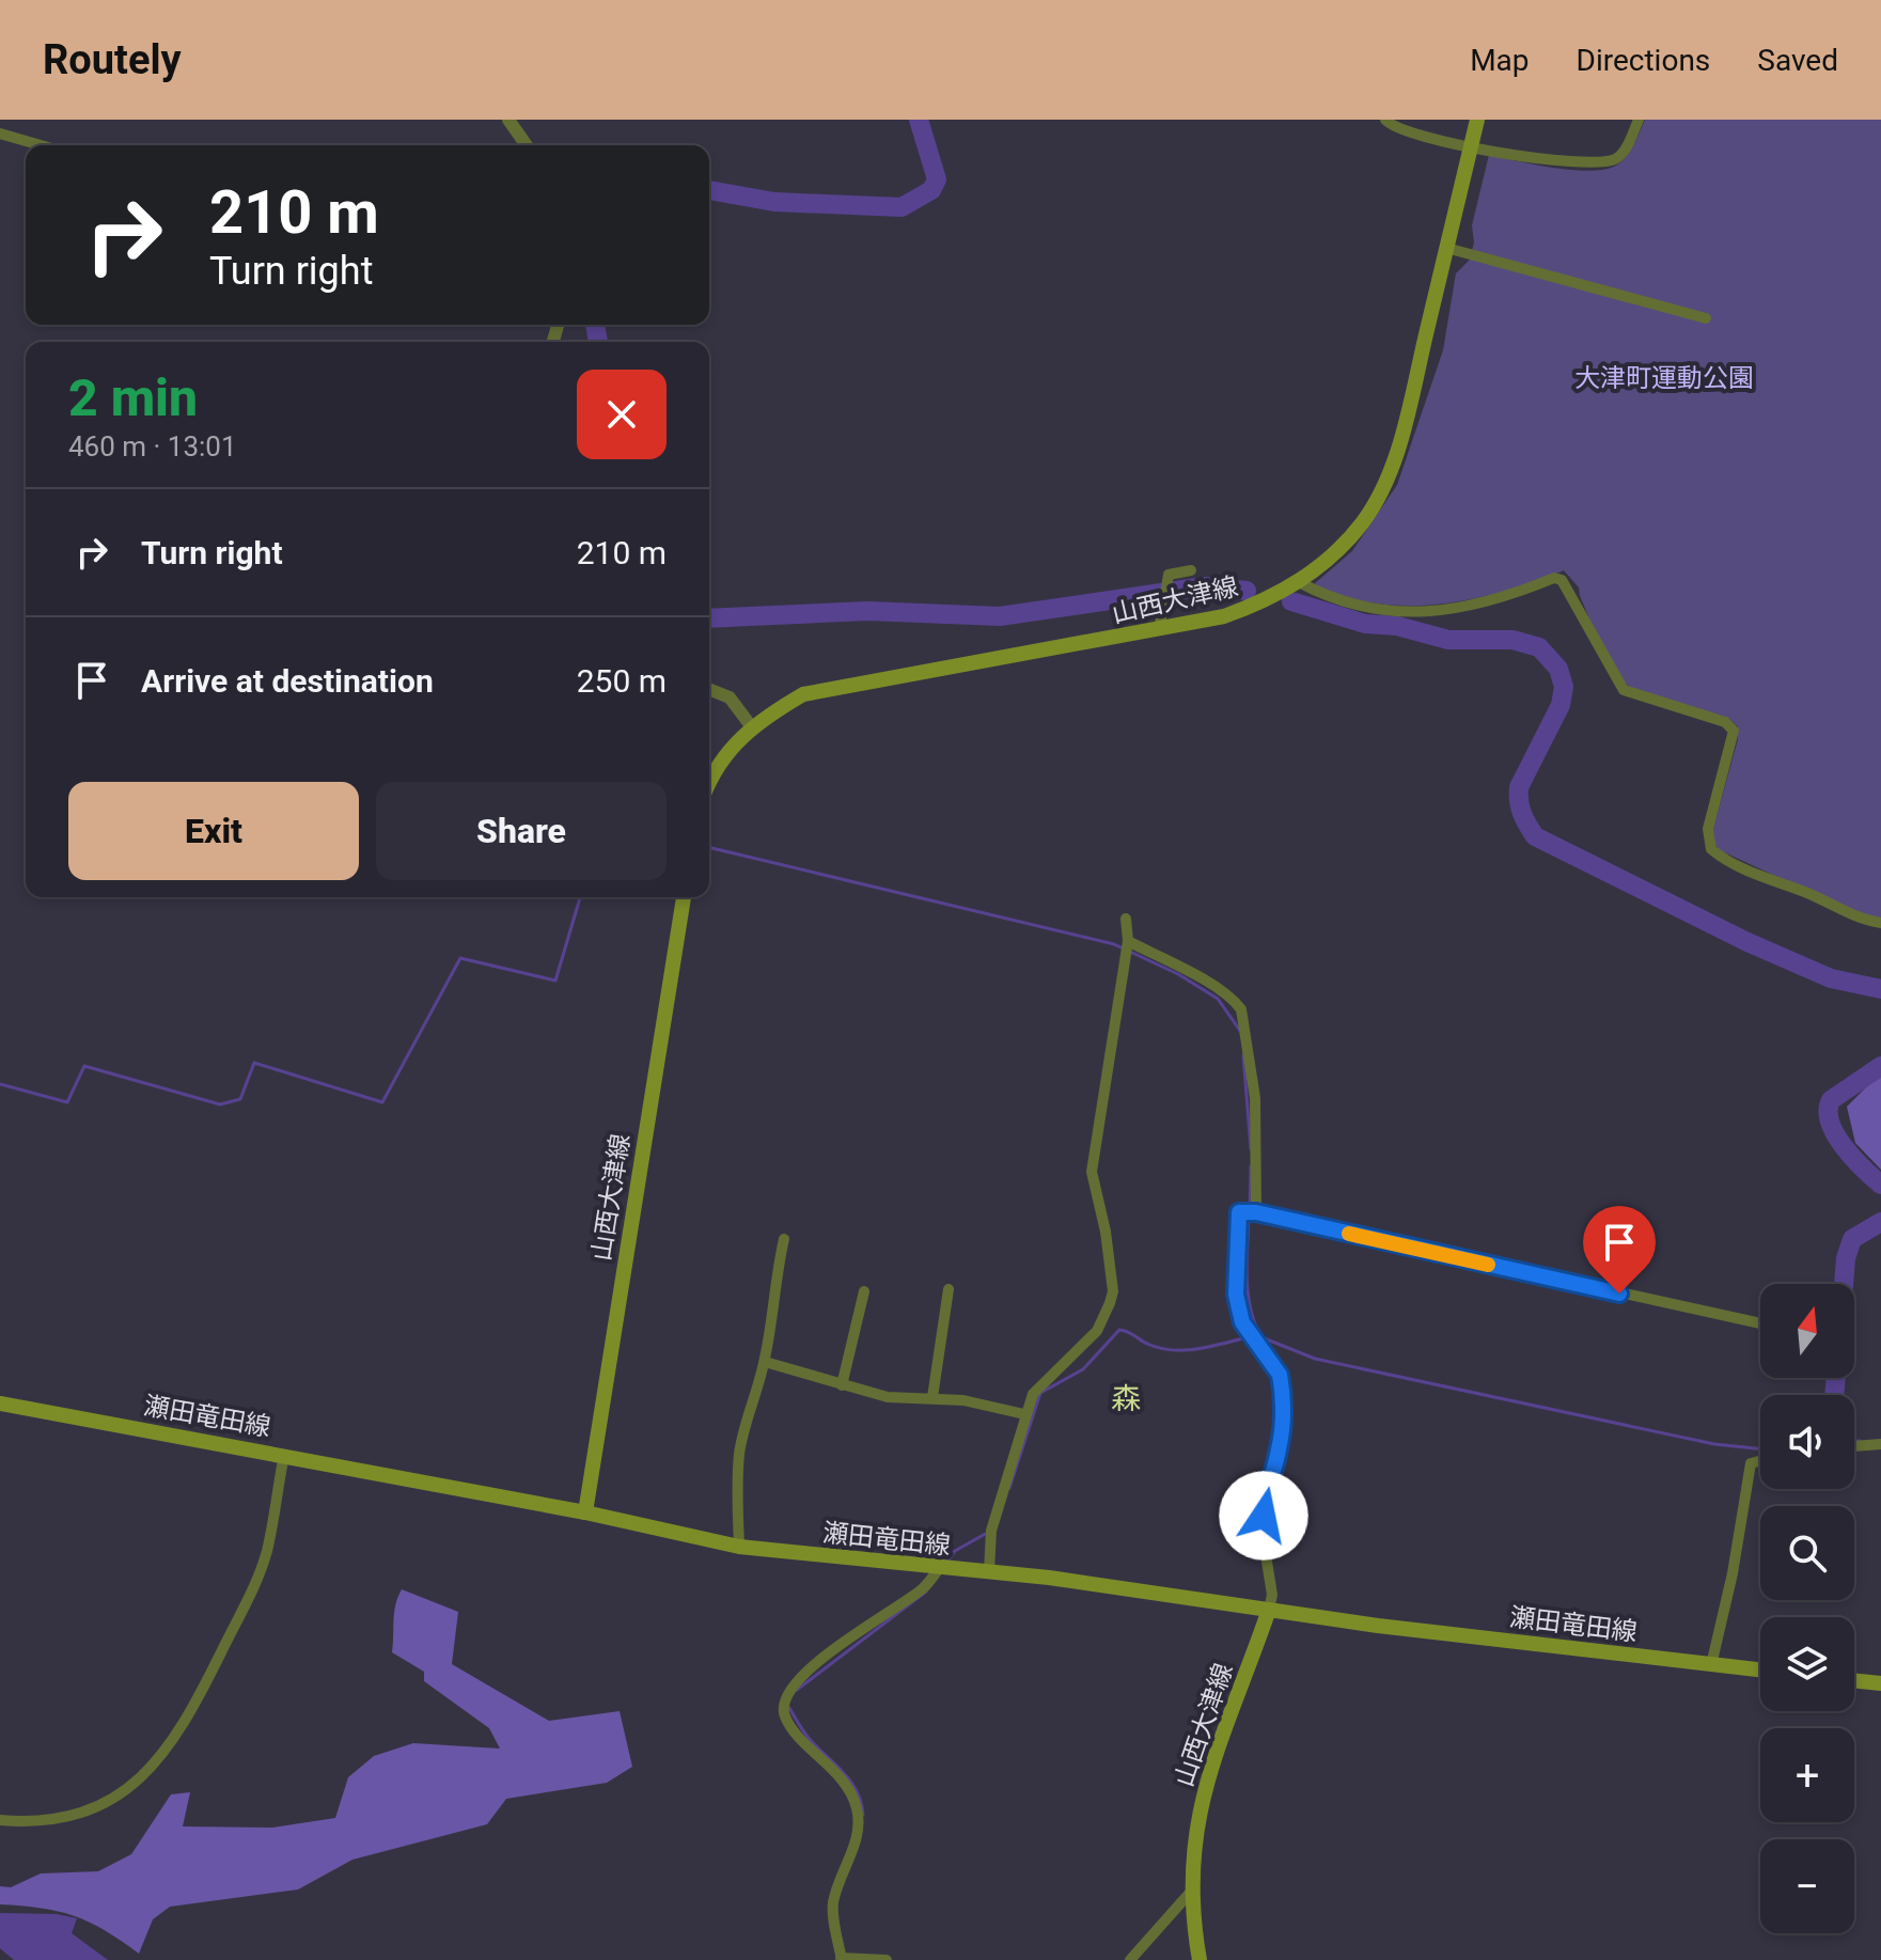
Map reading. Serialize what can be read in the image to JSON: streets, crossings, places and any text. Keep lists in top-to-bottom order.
{
  "streets": {
    "main road": ["山西大津線", "瀬田竜田線"]
  },
  "crossings": [
    ["山西大津線", "瀬田竜田線"]
  ],
  "districts": ["森"],
  "parks": ["大津町運動公園"],
  "north": "top",
  "page": {
    "header": "Routely",
    "nav": ["Map", "Directions", "Saved"],
    "turn": ["210 m", "Turn right"],
    "heading": ["2 min", "460 m · 13:01"],
    "list": [
      {
        "name": "Turn right",
        "value": "210 m"
      },
      {
        "name": "Arrive at destination",
        "value": "250 m"
      }
    ],
    "buttons": ["Exit", "Share"],
    "map_buttons": ["+", "−"]
  }
}
